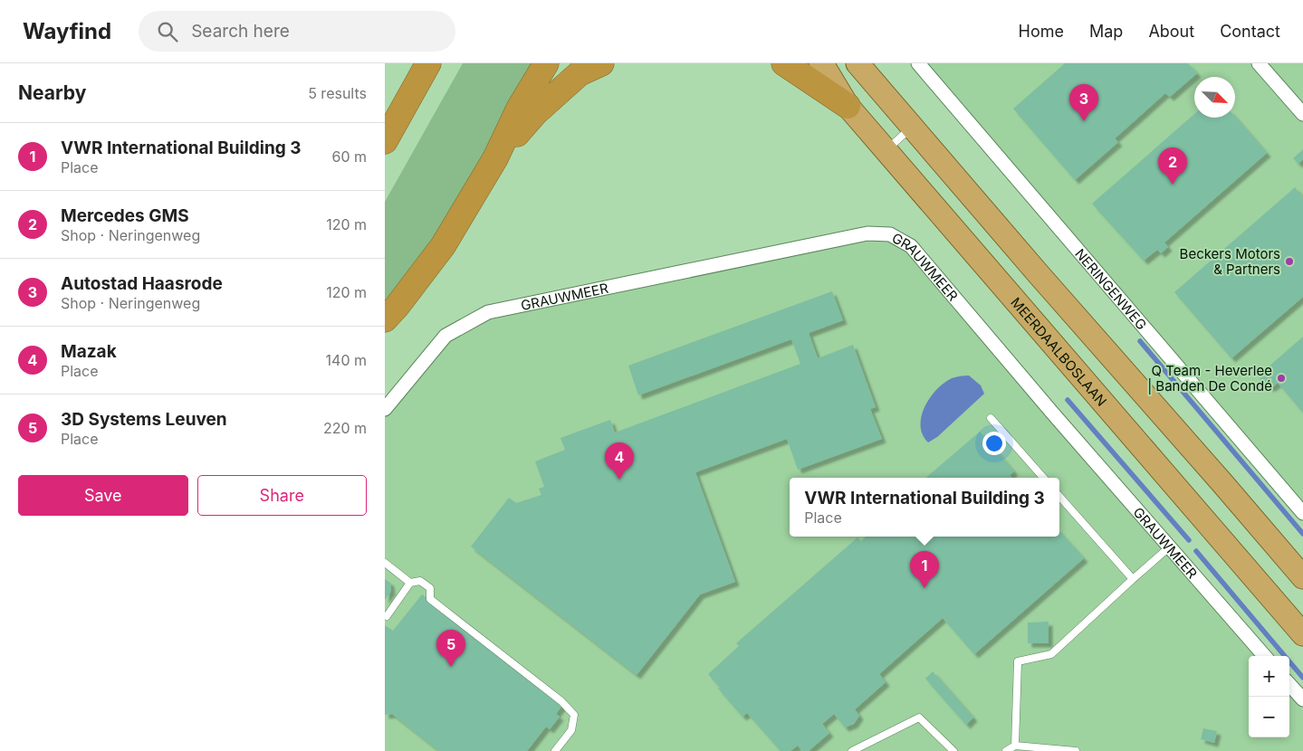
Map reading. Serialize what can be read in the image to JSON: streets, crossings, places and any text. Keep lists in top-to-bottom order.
{
  "streets": {
    "highway": ["MEERDAALBOSLAAN"],
    "street": ["GRAUWMEER", "NERINGENWEG"]
  },
  "places": ["Beckers Motors & Partners", "Q Team - Heverlee | Banden De Condé"],
  "north": "bottom right",
  "page": {
    "header": "Wayfind",
    "search": "Search here",
    "nav": [
      "Home",
      "Map",
      "About",
      "Contact"
    ],
    "heading": ["Nearby", "5 results"],
    "pins": [
      "3",
      "2",
      "4",
      "1",
      "5"
    ],
    "list": [
      {
        "mark": "1",
        "name": "VWR International Building 3",
        "note": "Place",
        "value": "60 m"
      },
      {
        "mark": "2",
        "name": "Mercedes GMS",
        "note": "Shop · Neringenweg",
        "value": "120 m"
      },
      {
        "mark": "3",
        "name": "Autostad Haasrode",
        "note": "Shop · Neringenweg",
        "value": "120 m"
      },
      {
        "mark": "4",
        "name": "Mazak",
        "note": "Place",
        "value": "140 m"
      },
      {
        "mark": "5",
        "name": "3D Systems Leuven",
        "note": "Place",
        "value": "220 m"
      }
    ],
    "buttons": ["Save", "Share"],
    "popup": ["VWR International Building 3", "Place"],
    "map_buttons": ["+", "−"]
  }
}
